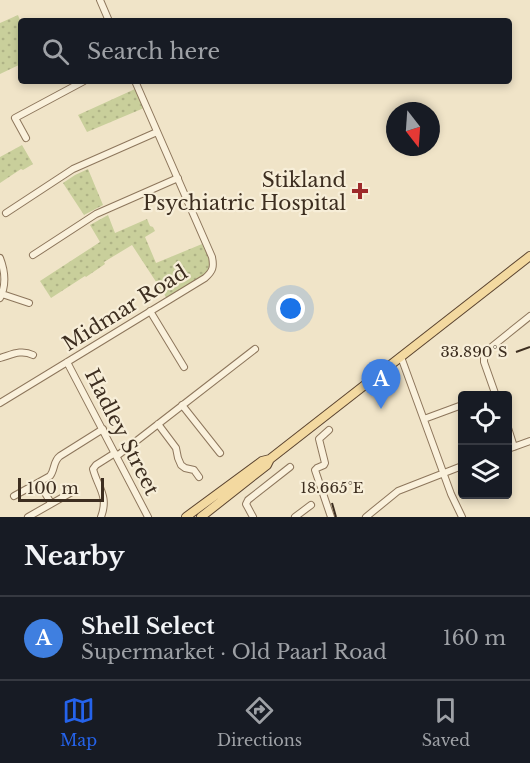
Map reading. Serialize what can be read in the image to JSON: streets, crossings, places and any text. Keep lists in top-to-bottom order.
{
  "streets": {
    "street": ["Midmar Road", "Hadley Street"]
  },
  "crossings": [
    ["Midmar Road", "Hadley Street"]
  ],
  "places": {
    "health": ["Stikland Psychiatric Hospital"]
  },
  "scale_bar": "100 m",
  "north": "bottom",
  "page": {
    "search": "Search here",
    "pins": "A",
    "scale": "100 m",
    "heading": "Nearby",
    "list": [
      {
        "mark": "A",
        "name": "Shell Select",
        "note": "Supermarket · Old Paarl Road",
        "value": "160 m"
      }
    ],
    "nav": ["Map", "Directions", "Saved"]
  },
  "coordinates": ["33.890°S", "18.665°E"]
}
